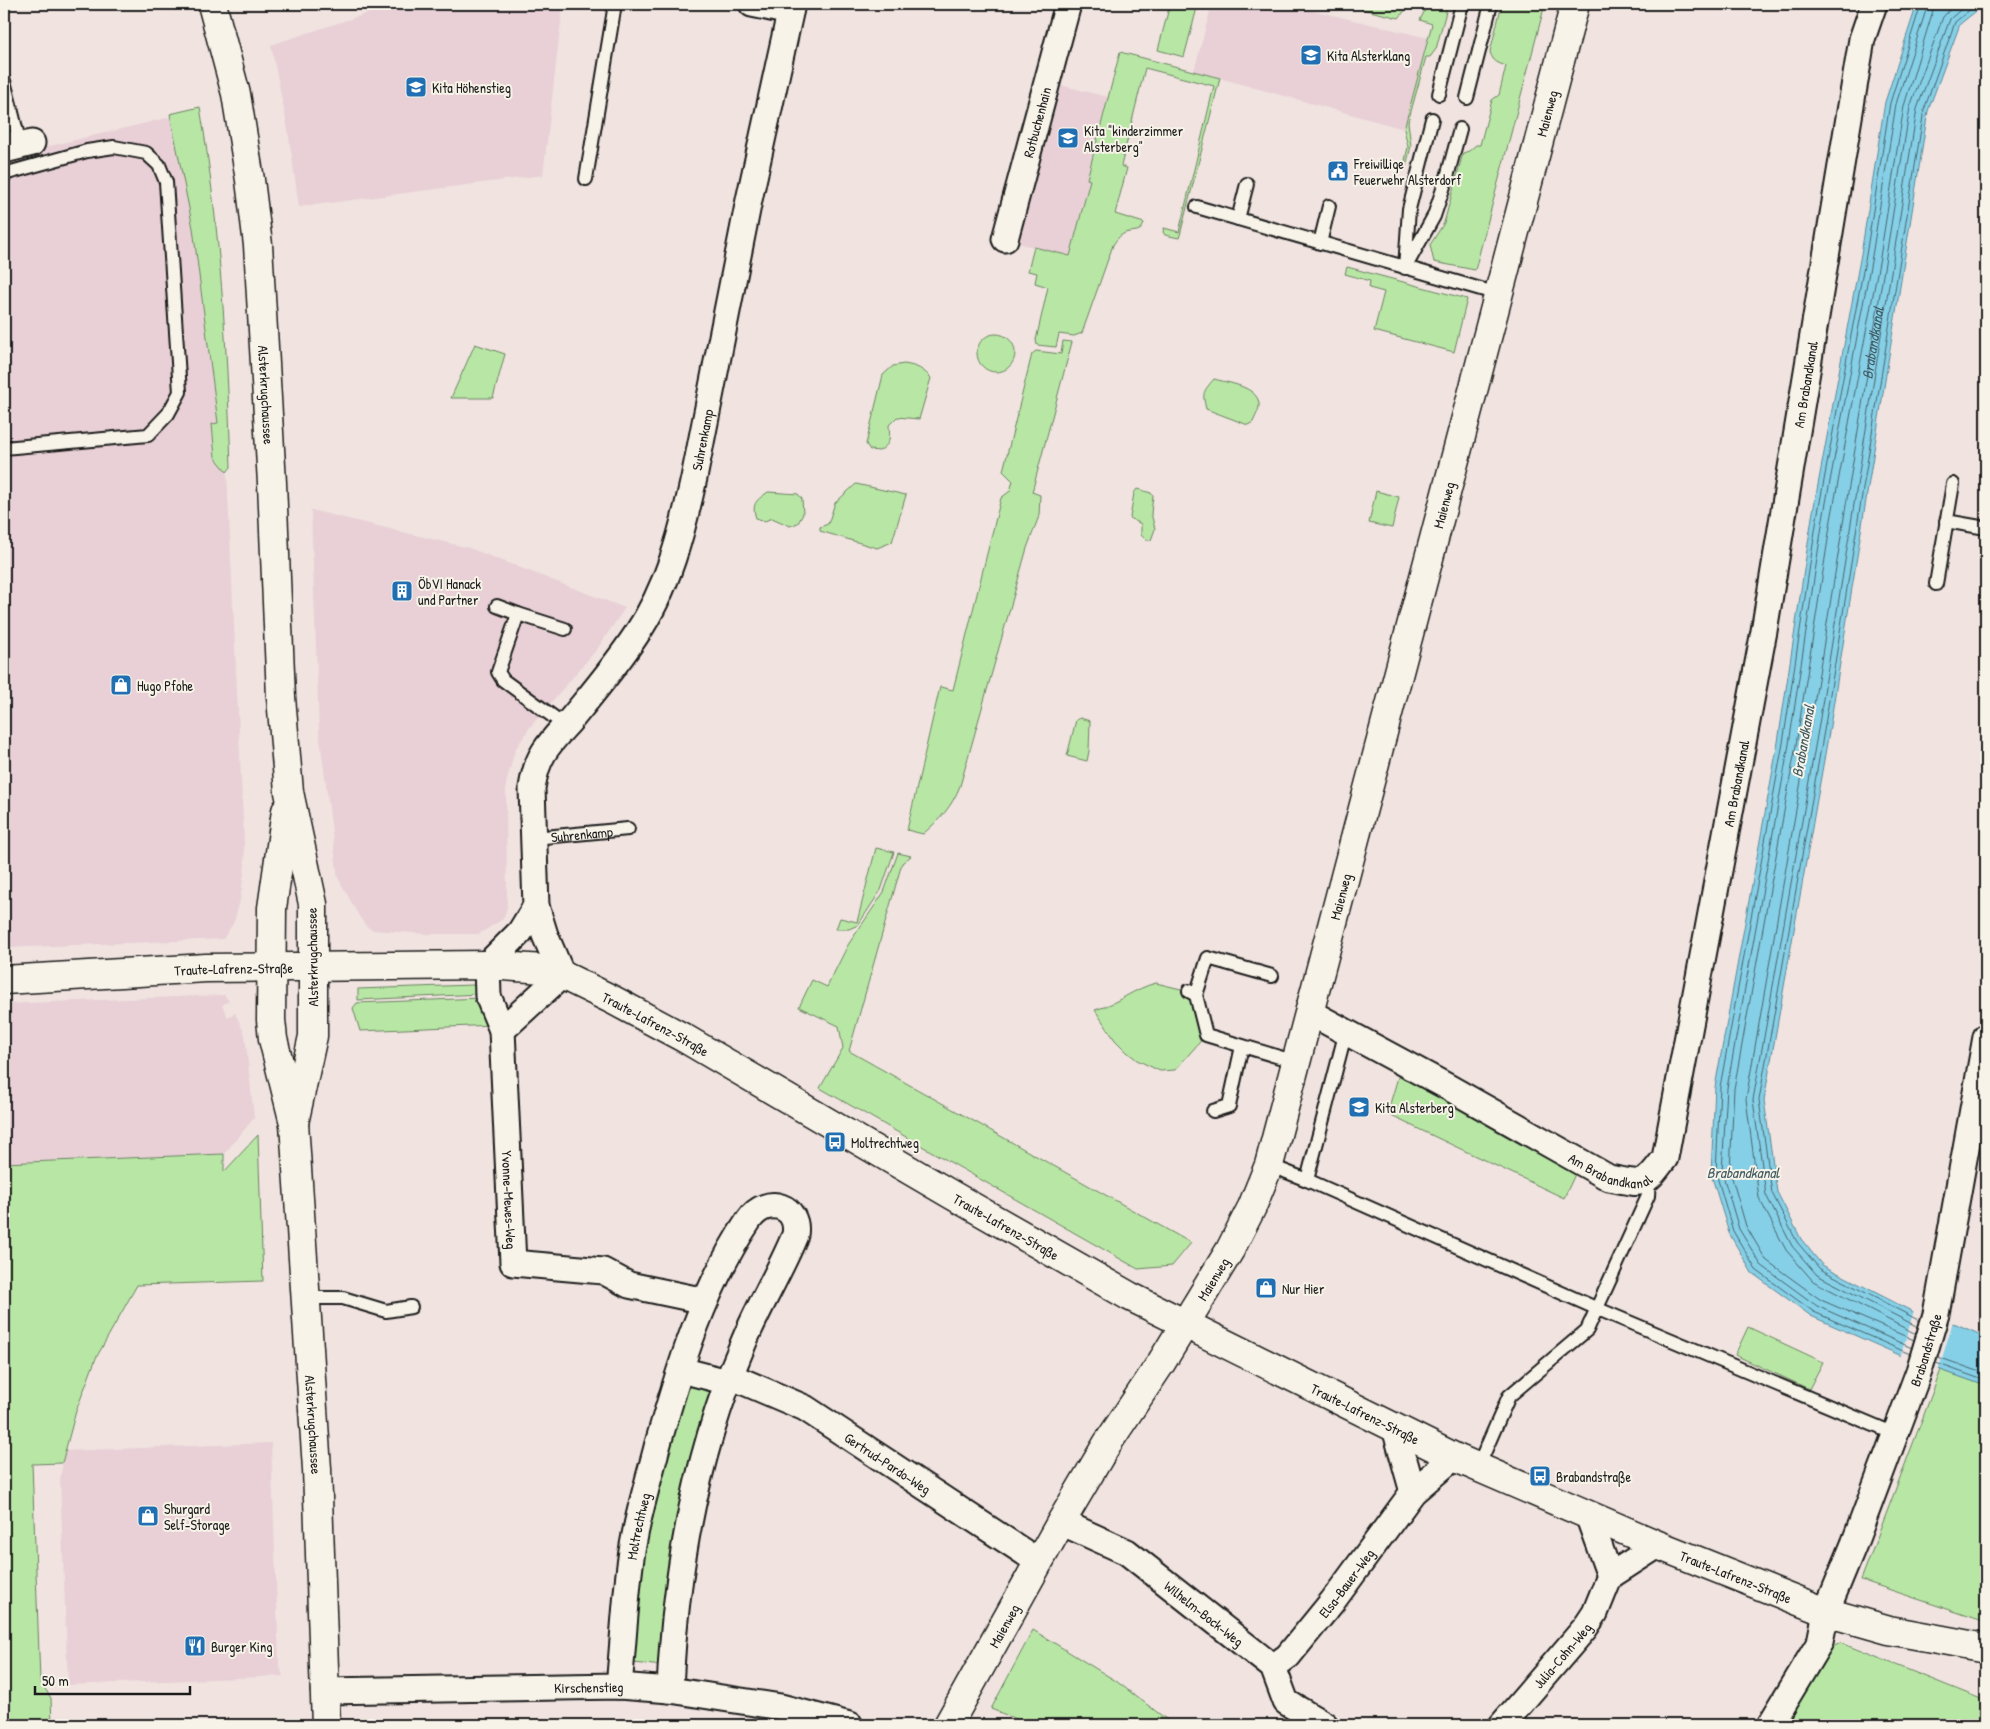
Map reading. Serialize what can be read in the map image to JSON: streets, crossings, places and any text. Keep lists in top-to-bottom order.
{
  "streets": {
    "main road": ["Maienweg", "Alsterkrugchaussee", "Traute-Lafrenz-Straße"],
    "street": [
      "Rotbuchenhain",
      "Am Brabandkanal",
      "Suhrenkamp",
      "Yvonne-Mewes-Weg",
      "Brabandstraße",
      "Gertrud-Pardo-Weg",
      "Moltrechtweg",
      "Elsa-Bauer-Weg",
      "Wilhelm-Bock-Weg",
      "Julia-Cohn-Weg",
      "Kirschenstieg"
    ]
  },
  "crossings": [
    ["Maienweg", "Am Brabandkanal"],
    ["Maienweg", "Traute-Lafrenz-Straße"],
    ["Maienweg", "Gertrud-Pardo-Weg"],
    ["Maienweg", "Wilhelm-Bock-Weg"],
    ["Alsterkrugchaussee", "Traute-Lafrenz-Straße"],
    ["Alsterkrugchaussee", "Kirschenstieg"],
    ["Suhrenkamp", "Traute-Lafrenz-Straße"],
    ["Traute-Lafrenz-Straße", "Yvonne-Mewes-Weg"],
    ["Traute-Lafrenz-Straße", "Brabandstraße"],
    ["Traute-Lafrenz-Straße", "Elsa-Bauer-Weg"],
    ["Yvonne-Mewes-Weg", "Moltrechtweg"],
    ["Gertrud-Pardo-Weg", "Moltrechtweg"],
    ["Moltrechtweg", "Kirschenstieg"],
    ["Elsa-Bauer-Weg", "Wilhelm-Bock-Weg"]
  ],
  "water": ["Brabandkanal"],
  "places": {
    "school or university": [
      "Kita Alsterklang",
      "Kita Höhenstieg",
      "Kita \"kinderzimmer Alsterberg\"",
      "Kita Alsterberg"
    ],
    "public building": ["Freiwillige Feuerwehr Alsterdorf"],
    "building": ["ÖbVI Hanack und Partner"],
    "shop": ["Hugo Pfohe", "Nur Hier", "Shurgard Self-Storage"],
    "bus stop": ["Moltrechtweg", "Brabandstraße"],
    "restaurant": ["Burger King"]
  },
  "scale_bar": "50 m"
}
